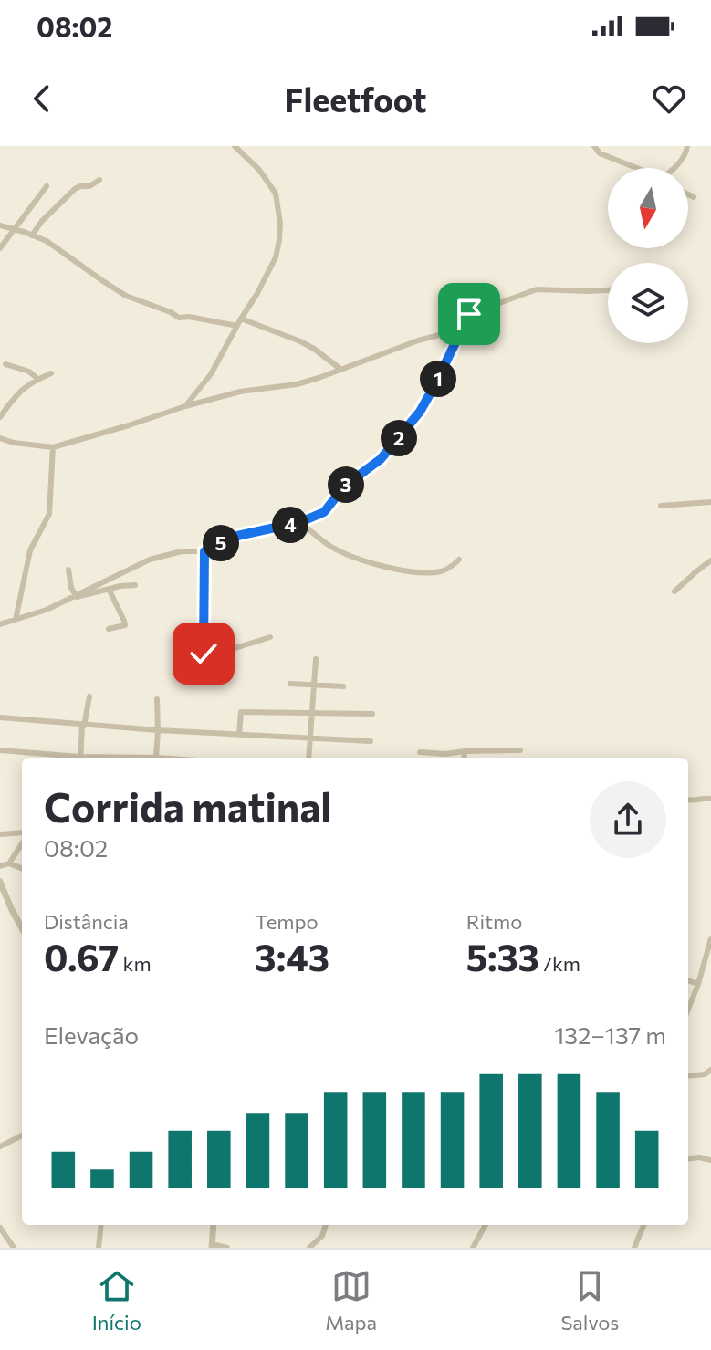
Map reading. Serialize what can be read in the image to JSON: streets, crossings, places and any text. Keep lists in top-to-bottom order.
{
  "north": "bottom",
  "page": {
    "status": "08:02",
    "header": "Fleetfoot",
    "pins": [
      "1",
      "2",
      "3",
      "4",
      "5"
    ],
    "heading": ["Corrida matinal", "08:02"],
    "stats": [
      ["Distância", "0.67 km"],
      ["Tempo", "3:43"],
      ["Ritmo", "5:33 /km"]
    ],
    "chart": ["Elevação", "132–137 m"],
    "tabs": ["Início", "Mapa", "Salvos"]
  }
}
